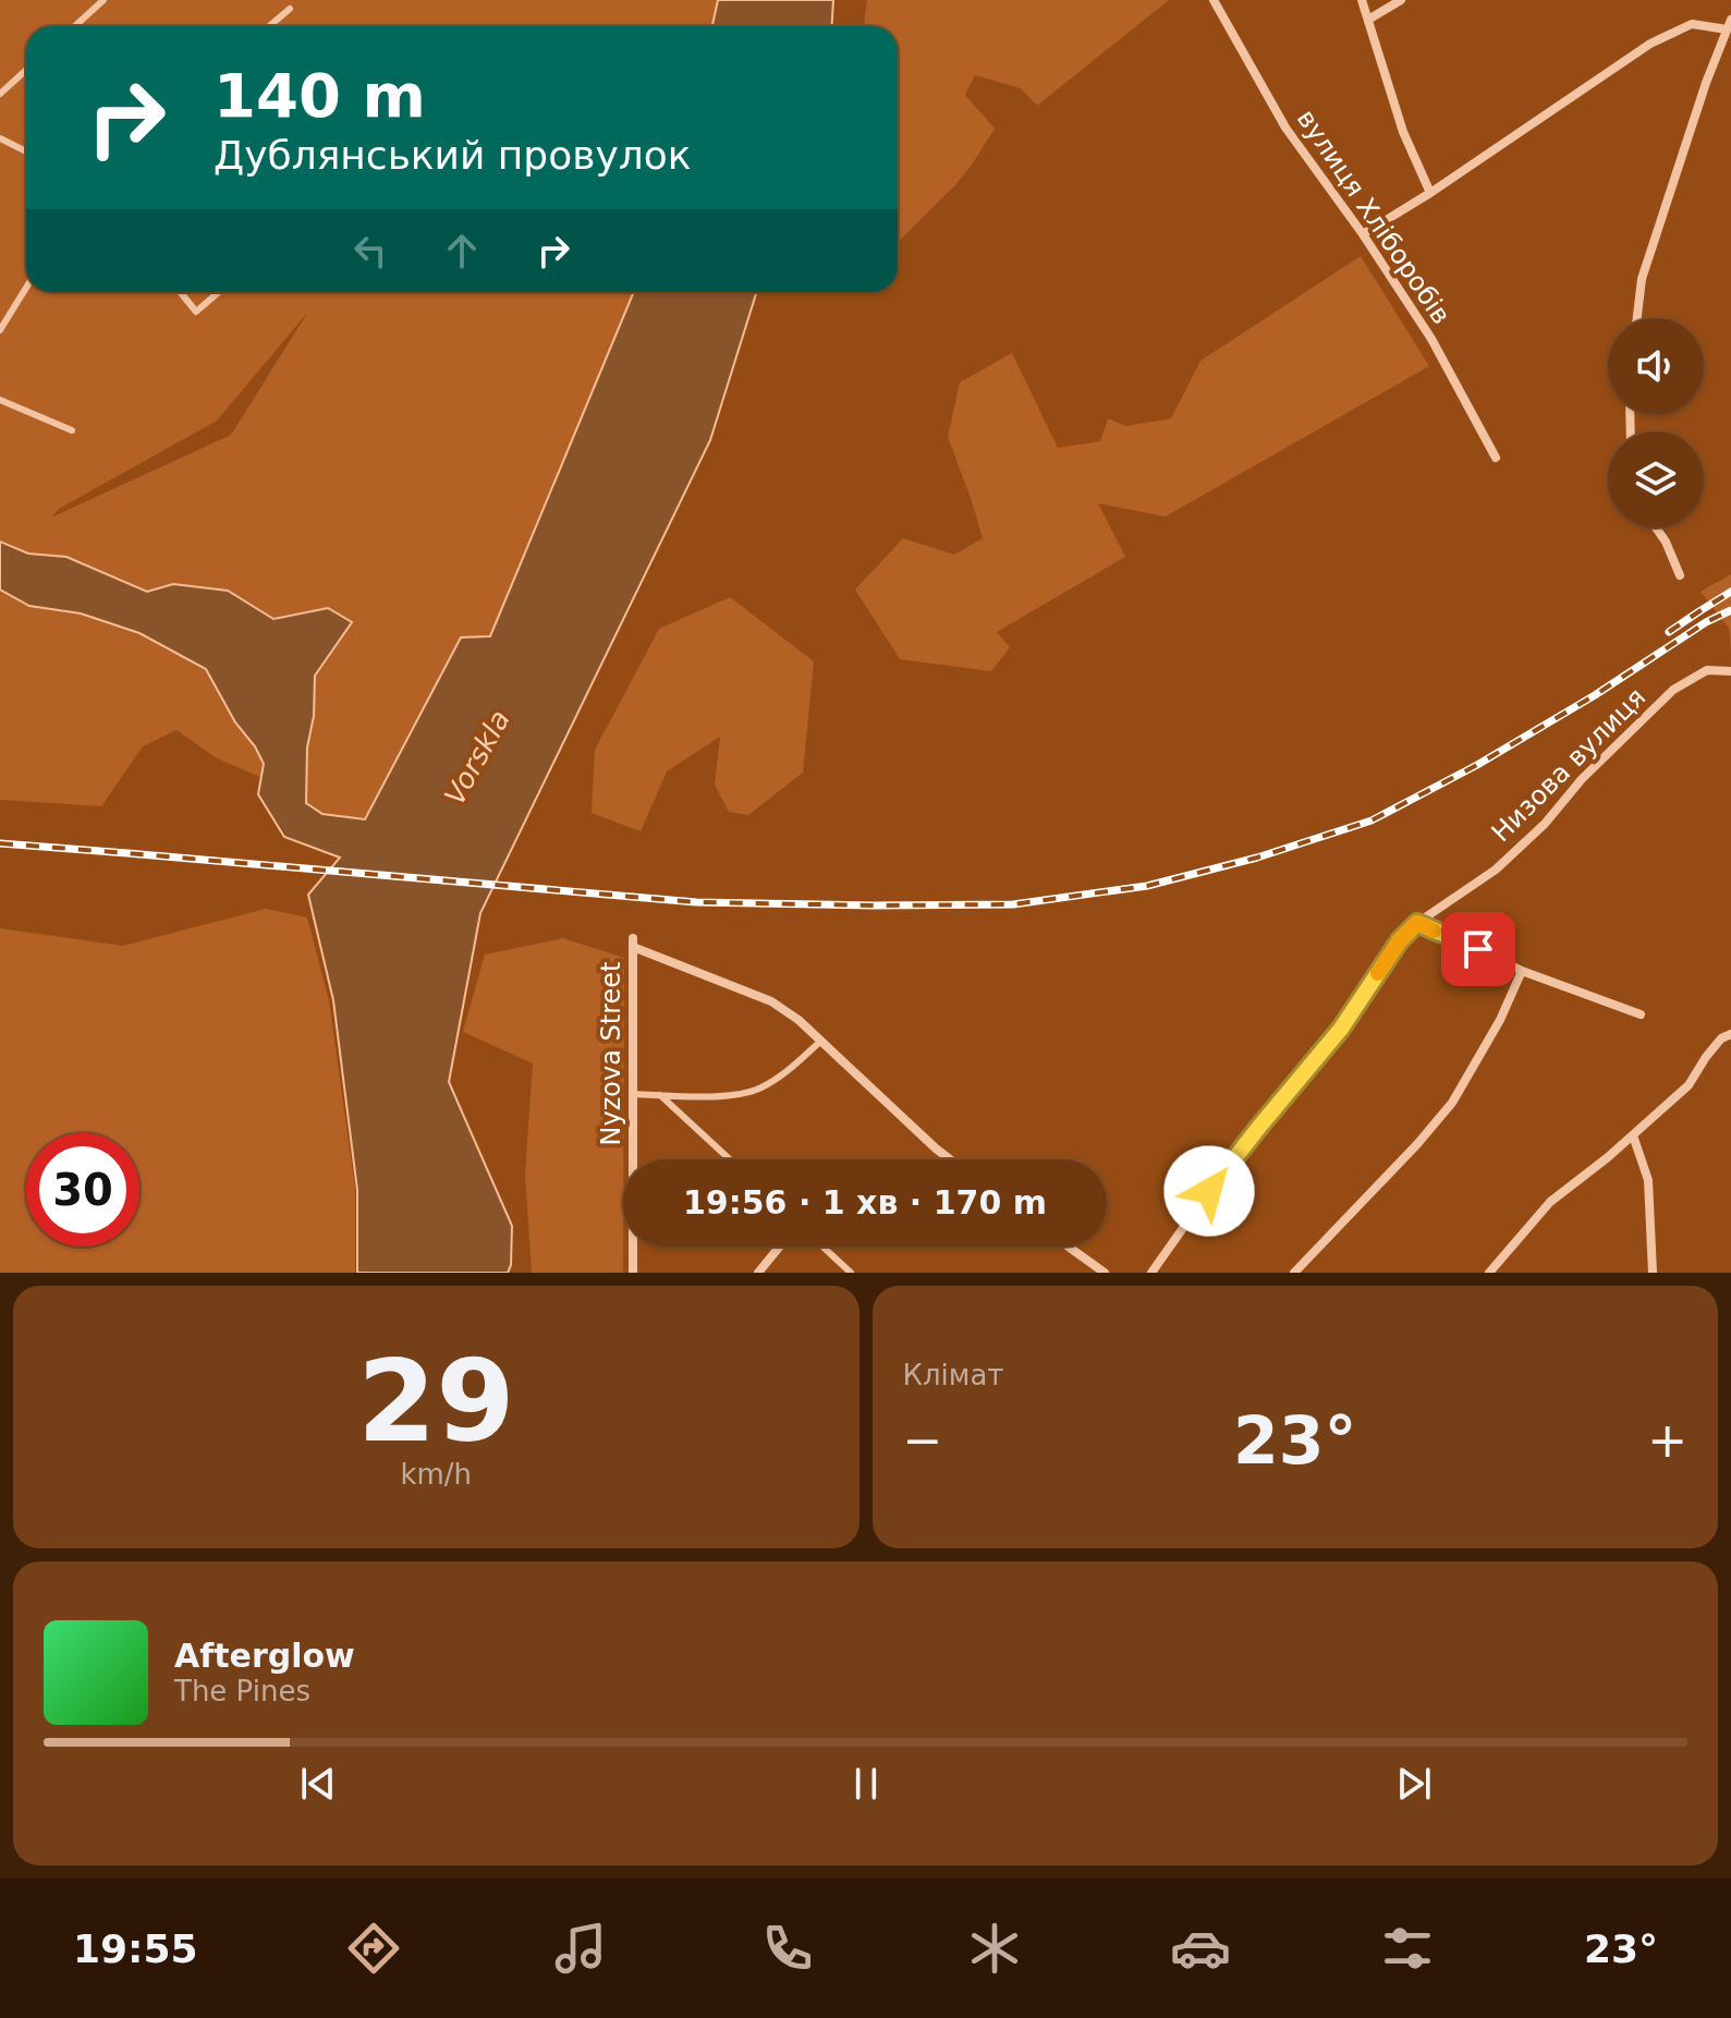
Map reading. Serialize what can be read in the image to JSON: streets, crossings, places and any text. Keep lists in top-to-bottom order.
{
  "streets": {
    "street": ["вулиця Хліборобів", "Низова вулиця", "Nyzova Street"]
  },
  "water": ["Vorskla"],
  "page": {
    "turn": ["140 m", "Дублянський провулок"],
    "limit": "30",
    "trip": "19:56 · 1 хв · 170 m",
    "tile": [
      ["29", "km/h"],
      "Клімат"
    ],
    "heat": ["−", "23°", "+"],
    "song": ["Afterglow", "The Pines"],
    "tabs": ["19:55", "23°"]
  }
}
